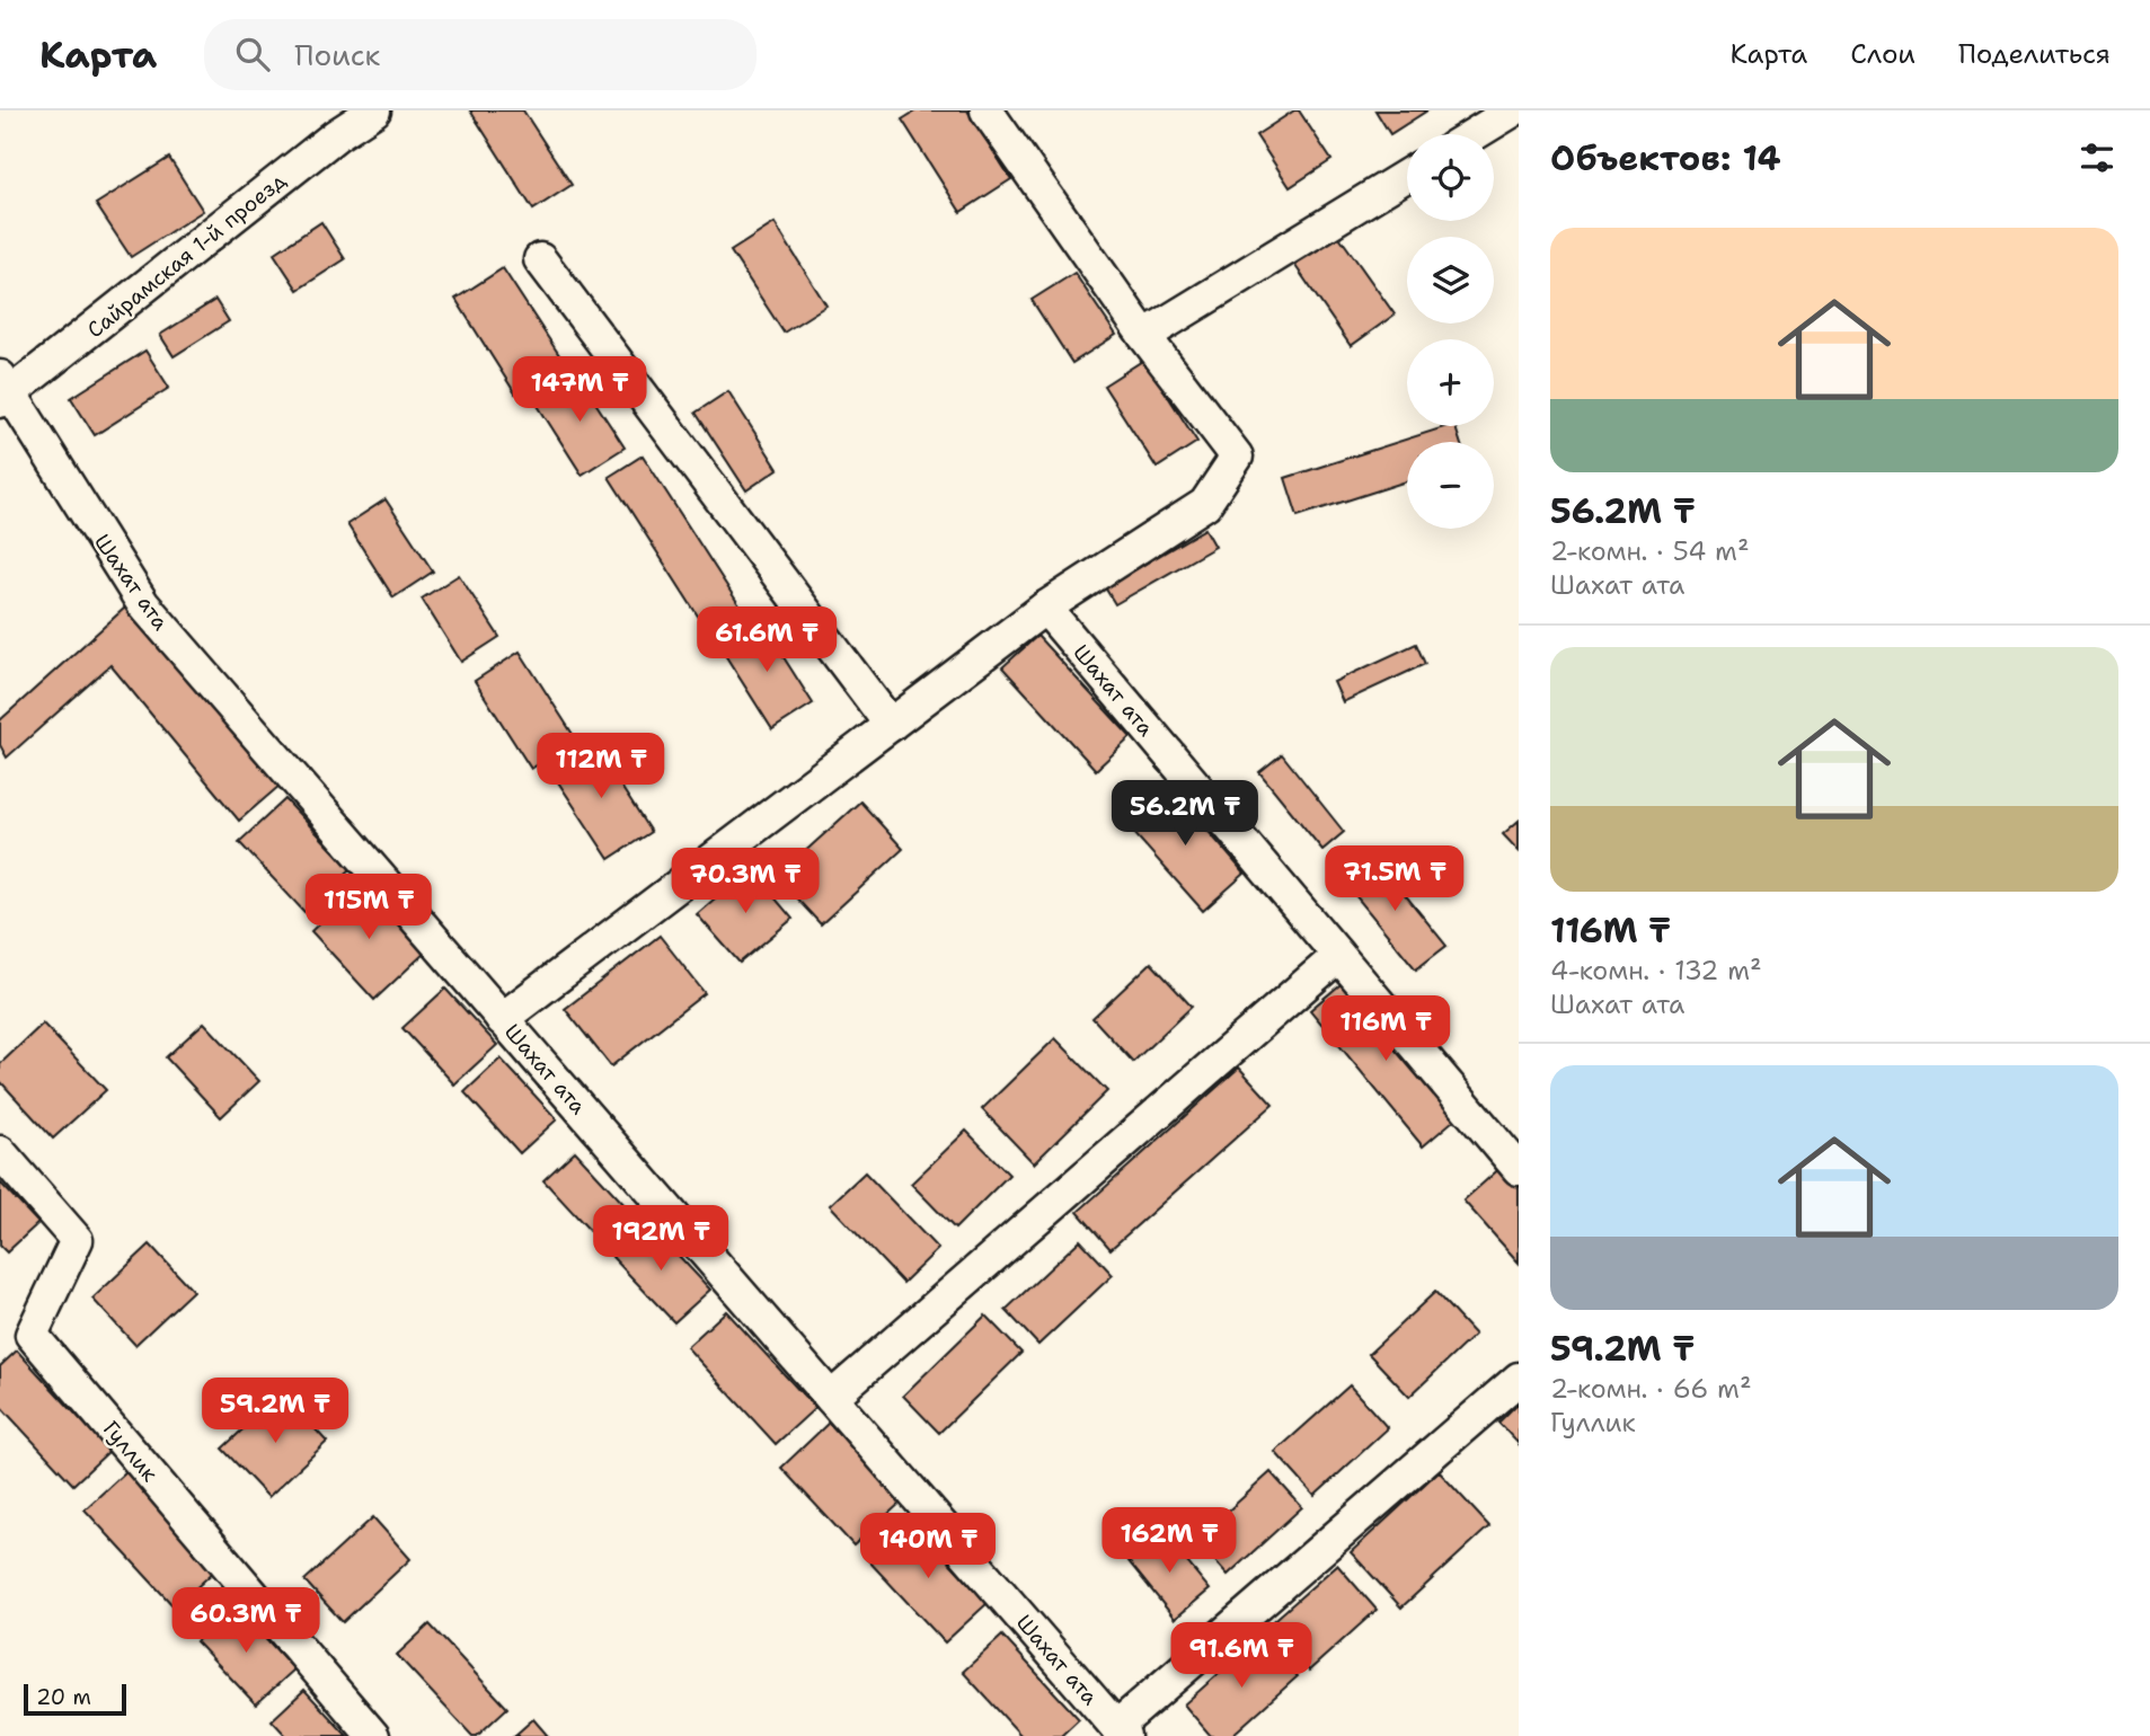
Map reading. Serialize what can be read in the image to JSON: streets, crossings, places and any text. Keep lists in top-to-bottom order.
{
  "streets": {
    "street": ["Сайрамская 1-й проезд", "Шахат ата", "Гуллик"]
  },
  "crossings": [
    ["Сайрамская 1-й проезд", "Шахат ата"]
  ],
  "scale_bar": "20 m",
  "page": {
    "header": "Карта",
    "search": "Поиск",
    "nav": ["Карта", "Слои", "Поделиться"],
    "heading": "Объектов: 14",
    "map_buttons": ["+", "−"],
    "list": [
      {
        "name": "56.2M ₸",
        "note": "2-комн. · 54 m² · Шахат ата"
      },
      {
        "name": "116M ₸",
        "note": "4-комн. · 132 m² · Шахат ата"
      },
      {
        "name": "59.2M ₸",
        "note": "2-комн. · 66 m² · Гуллик"
      }
    ],
    "price": [
      "147M ₸",
      "61.6M ₸",
      "112M ₸",
      "56.2M ₸",
      "71.5M ₸",
      "70.3M ₸",
      "115M ₸",
      "116M ₸",
      "192M ₸",
      "59.2M ₸",
      "162M ₸",
      "140M ₸",
      "60.3M ₸",
      "91.6M ₸"
    ],
    "scale": "20 m"
  }
}
